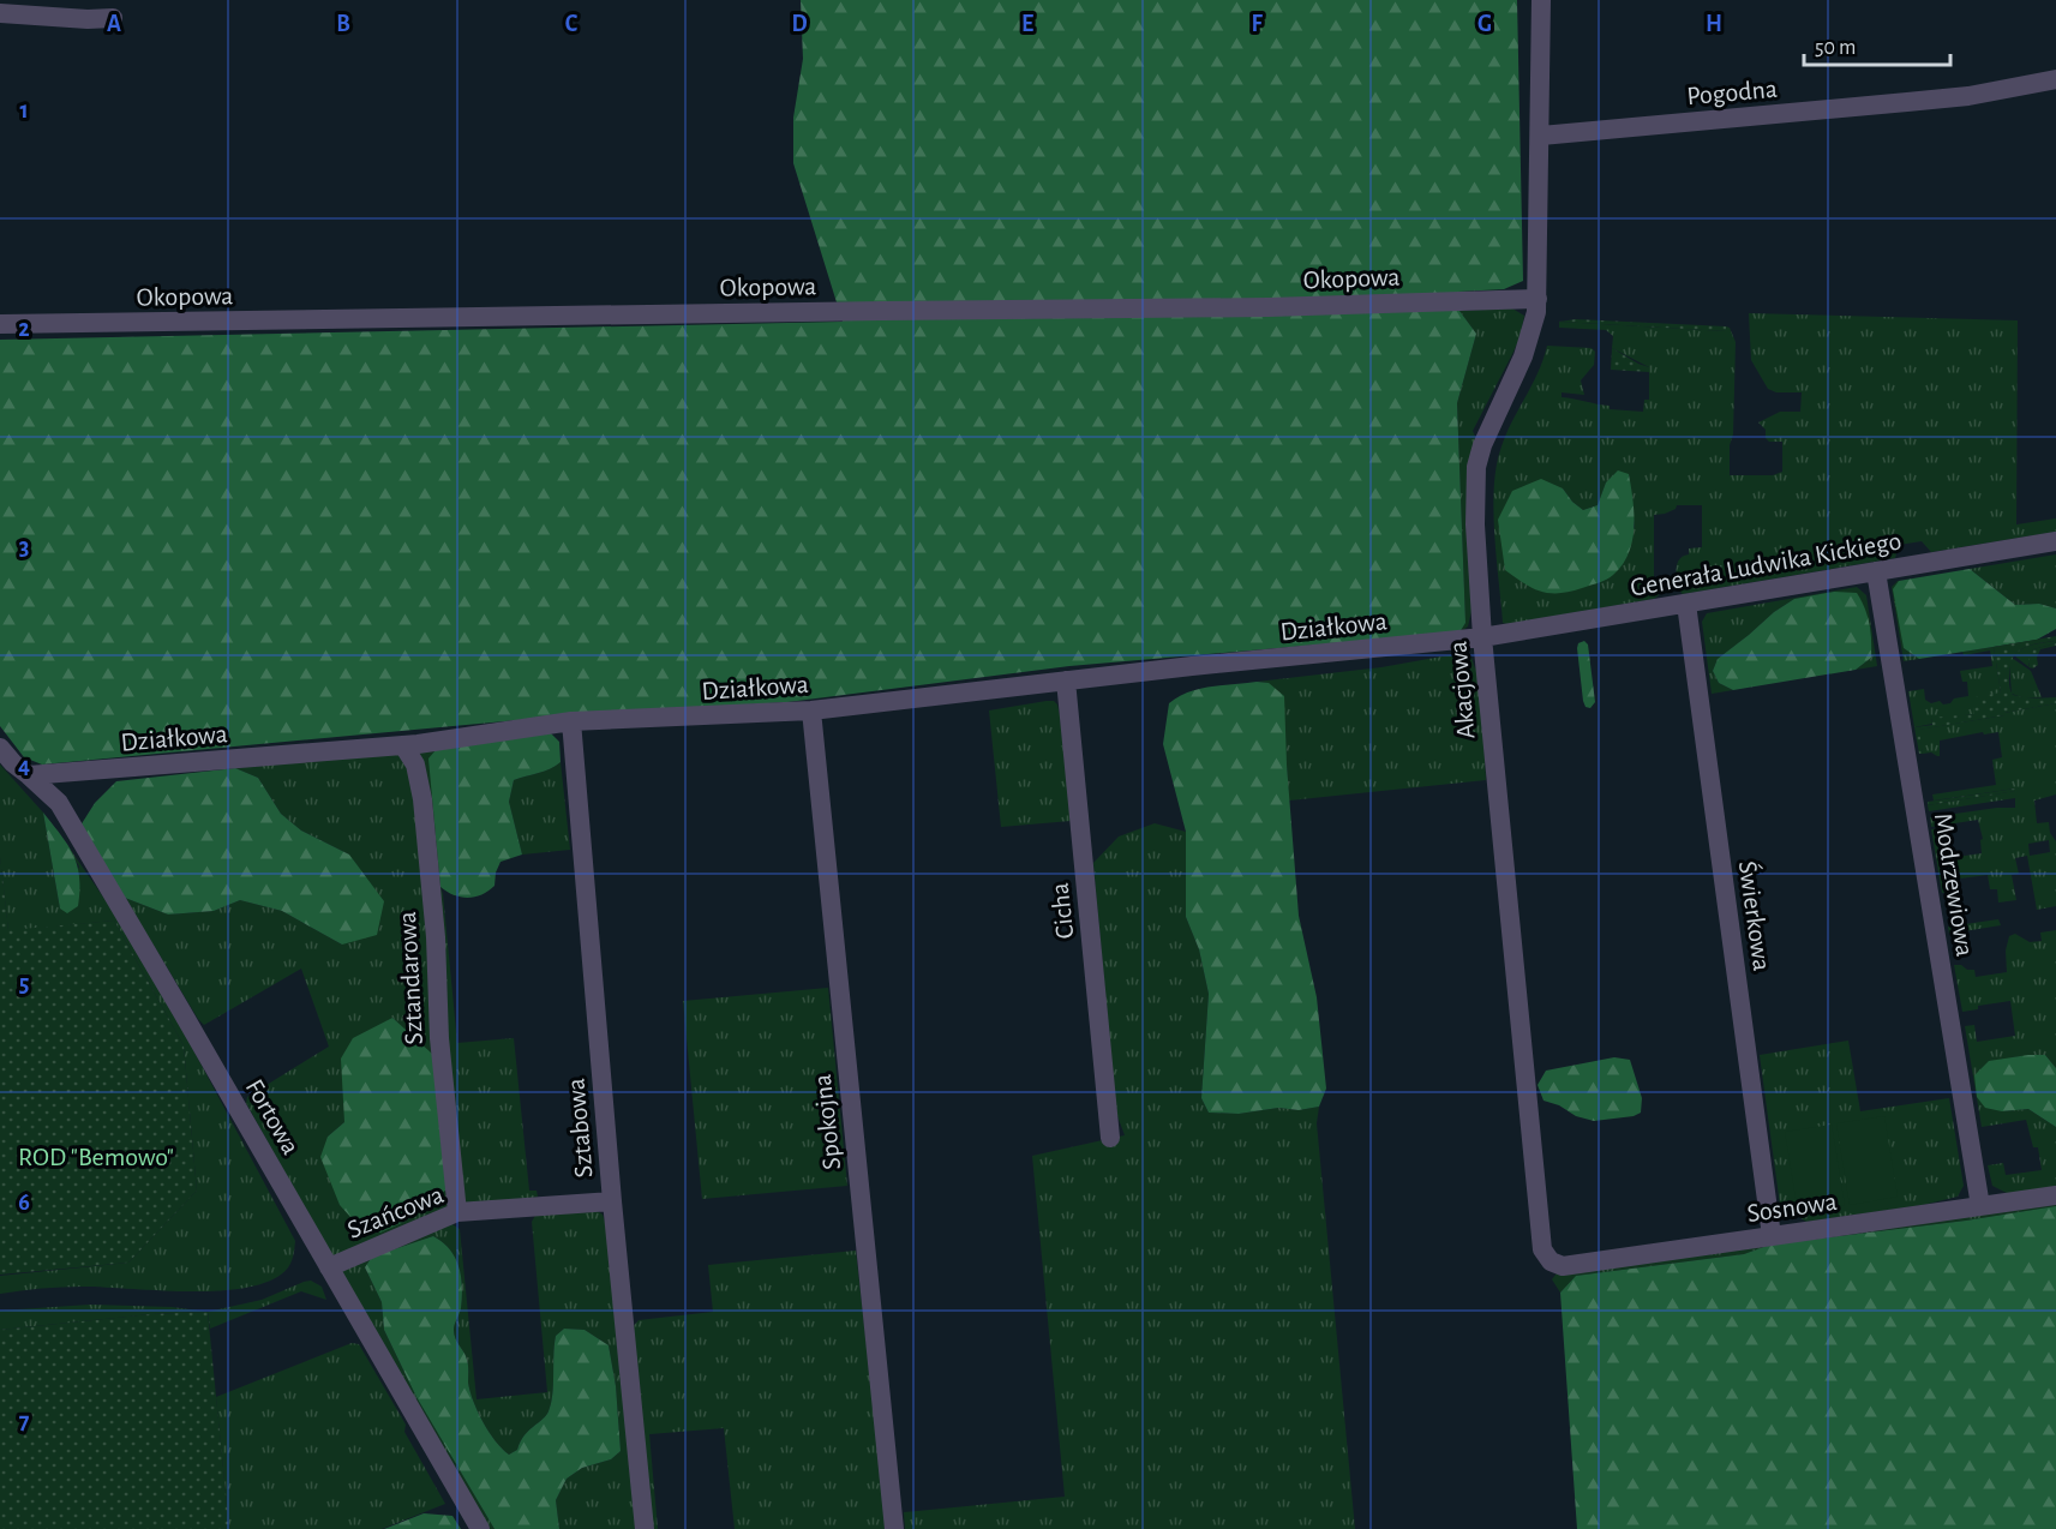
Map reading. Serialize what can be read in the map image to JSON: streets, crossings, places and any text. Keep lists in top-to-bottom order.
{
  "streets": {
    "street": [
      "Pogodna",
      "Okopowa",
      "Generała Ludwika Kickiego",
      "Działkowa",
      "Akacjowa",
      "Modrzewiowa",
      "Cicha",
      "Świerkowa",
      "Sztandarowa",
      "Fortowa",
      "Spokojna",
      "Sztabowa",
      "Sosnowa",
      "Szańcowa"
    ]
  },
  "crossings": [
    ["Pogodna", "Akacjowa"],
    ["Okopowa", "Akacjowa"],
    ["Generała Ludwika Kickiego", "Działkowa"],
    ["Generała Ludwika Kickiego", "Akacjowa"],
    ["Generała Ludwika Kickiego", "Modrzewiowa"],
    ["Generała Ludwika Kickiego", "Świerkowa"],
    ["Działkowa", "Akacjowa"],
    ["Działkowa", "Cicha"],
    ["Działkowa", "Sztandarowa"],
    ["Działkowa", "Fortowa"],
    ["Działkowa", "Spokojna"],
    ["Działkowa", "Sztabowa"],
    ["Akacjowa", "Sosnowa"],
    ["Modrzewiowa", "Sosnowa"],
    ["Świerkowa", "Sosnowa"],
    ["Sztandarowa", "Szańcowa"],
    ["Fortowa", "Szańcowa"],
    ["Sztabowa", "Szańcowa"]
  ],
  "parks": ["ROD \"Bemowo\""],
  "scale_bar": "50 m",
  "grid": {
    "columns": [
      "A",
      "B",
      "C",
      "D",
      "E",
      "F",
      "G",
      "H"
    ],
    "rows": [
      "1",
      "2",
      "3",
      "4",
      "5",
      "6",
      "7"
    ]
  }
}
